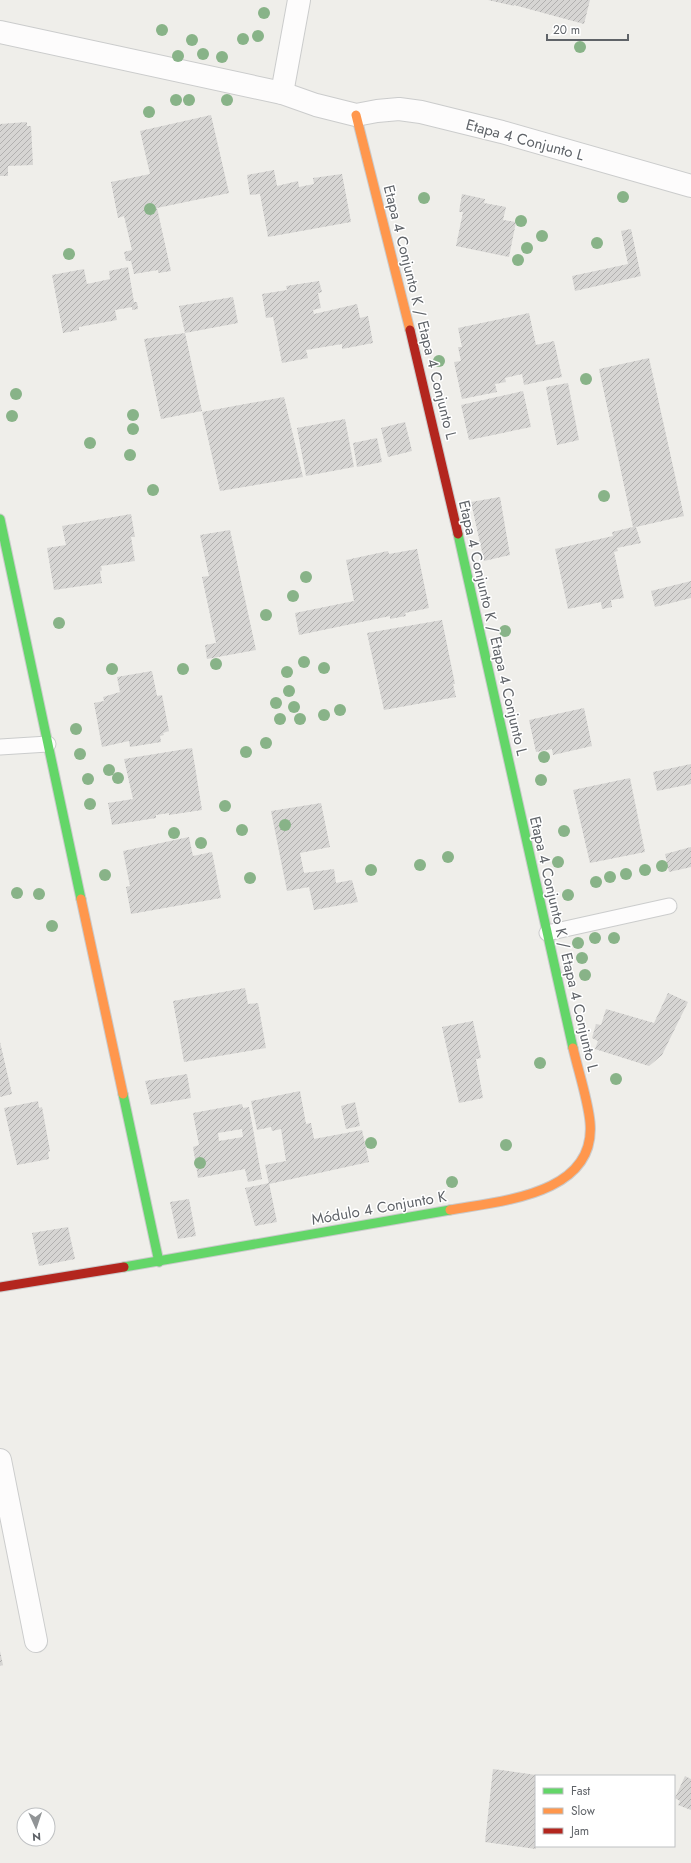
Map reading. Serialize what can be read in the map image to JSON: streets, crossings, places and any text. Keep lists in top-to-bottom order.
{
  "streets": {
    "street": ["Etapa 4 Conjunto L", "Etapa 4 Conjunto K / Etapa 4 Conjunto L", "Módulo 4 Conjunto K"]
  },
  "crossings": [
    ["Etapa 4 Conjunto L", "Etapa 4 Conjunto K / Etapa 4 Conjunto L"],
    ["Etapa 4 Conjunto K / Etapa 4 Conjunto L", "Módulo 4 Conjunto K"]
  ],
  "legend": ["Fast", "Slow", "Jam"],
  "scale_bar": "20 m",
  "north": "bottom"
}
